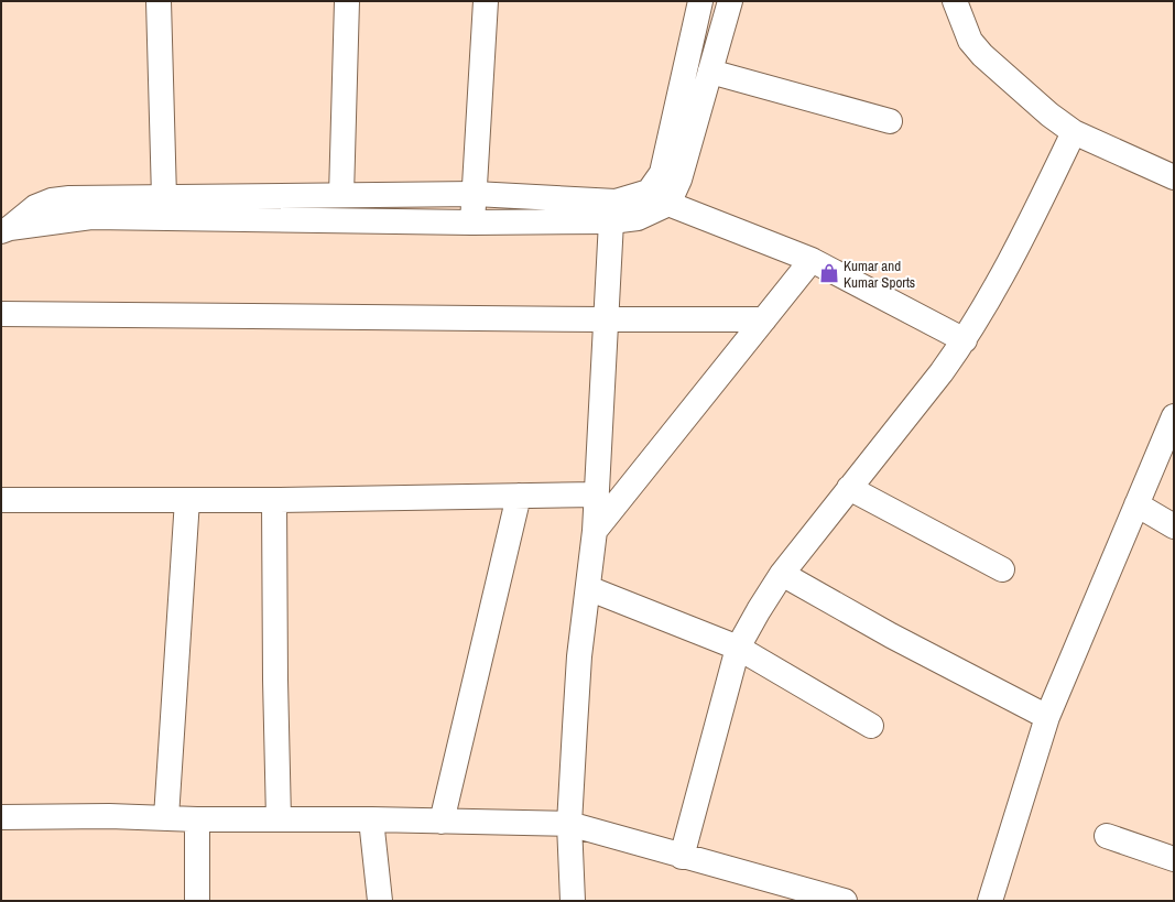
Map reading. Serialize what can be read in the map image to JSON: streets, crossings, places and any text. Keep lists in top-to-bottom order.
{
  "places": {
    "shop": ["Kumar and Kumar Sports"]
  }
}
